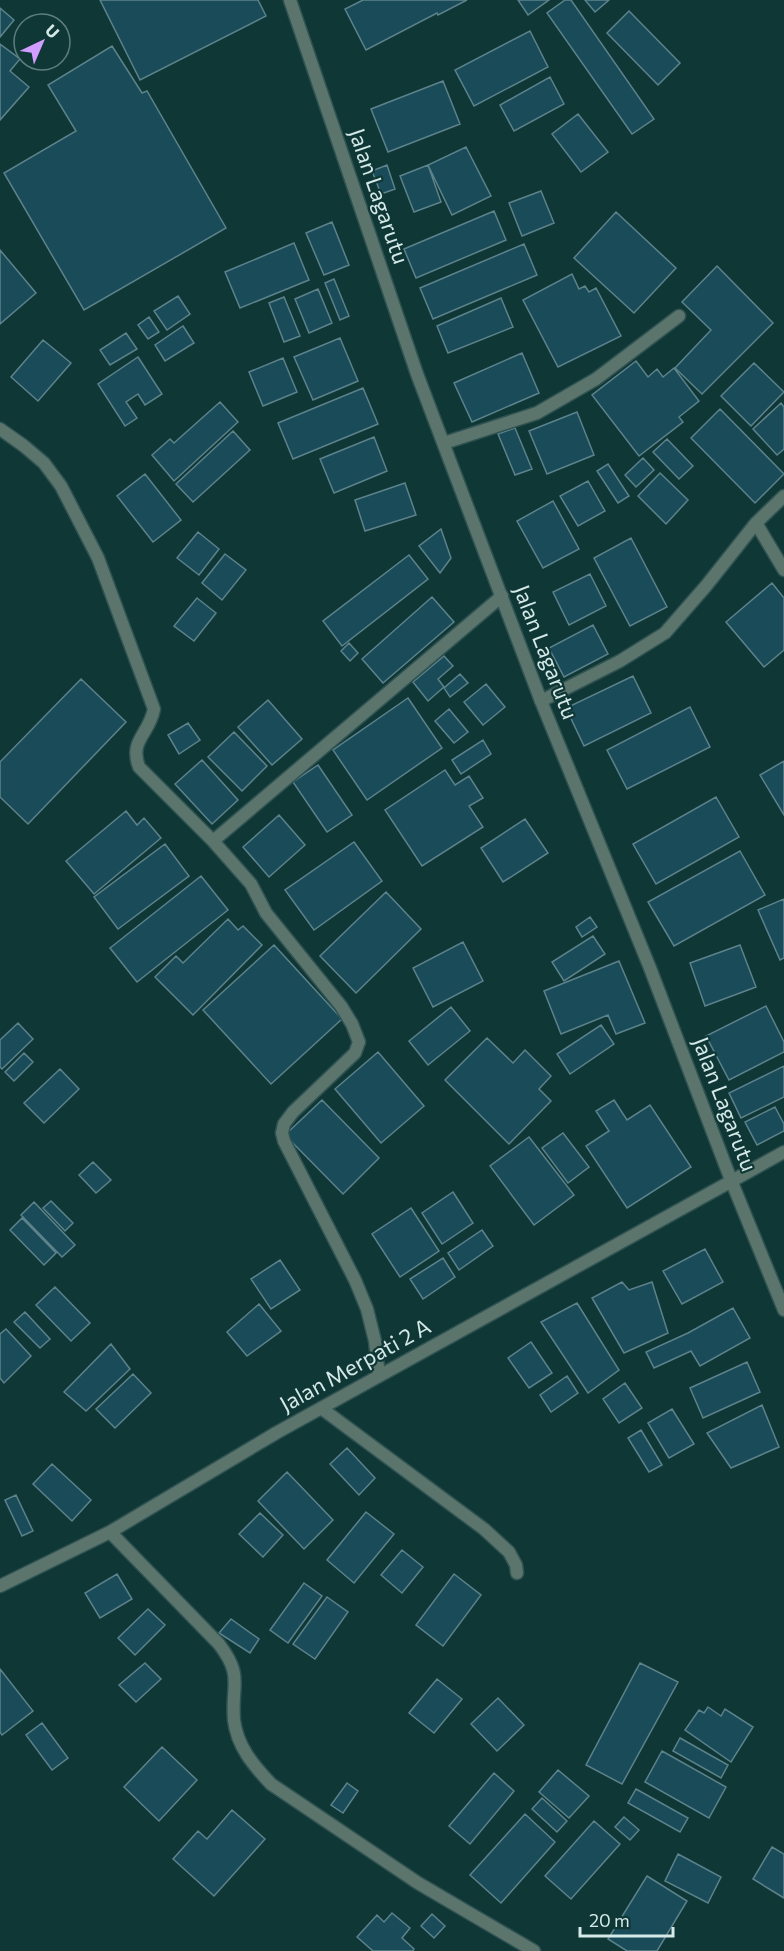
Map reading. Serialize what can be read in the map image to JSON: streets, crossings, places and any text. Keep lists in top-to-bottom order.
{
  "streets": {
    "street": ["Jalan Lagarutu", "Jalan Merpati 2 A"]
  },
  "crossings": [
    ["Jalan Lagarutu", "Jalan Merpati 2 A"]
  ],
  "scale_bar": "20 m",
  "north": "top right"
}
